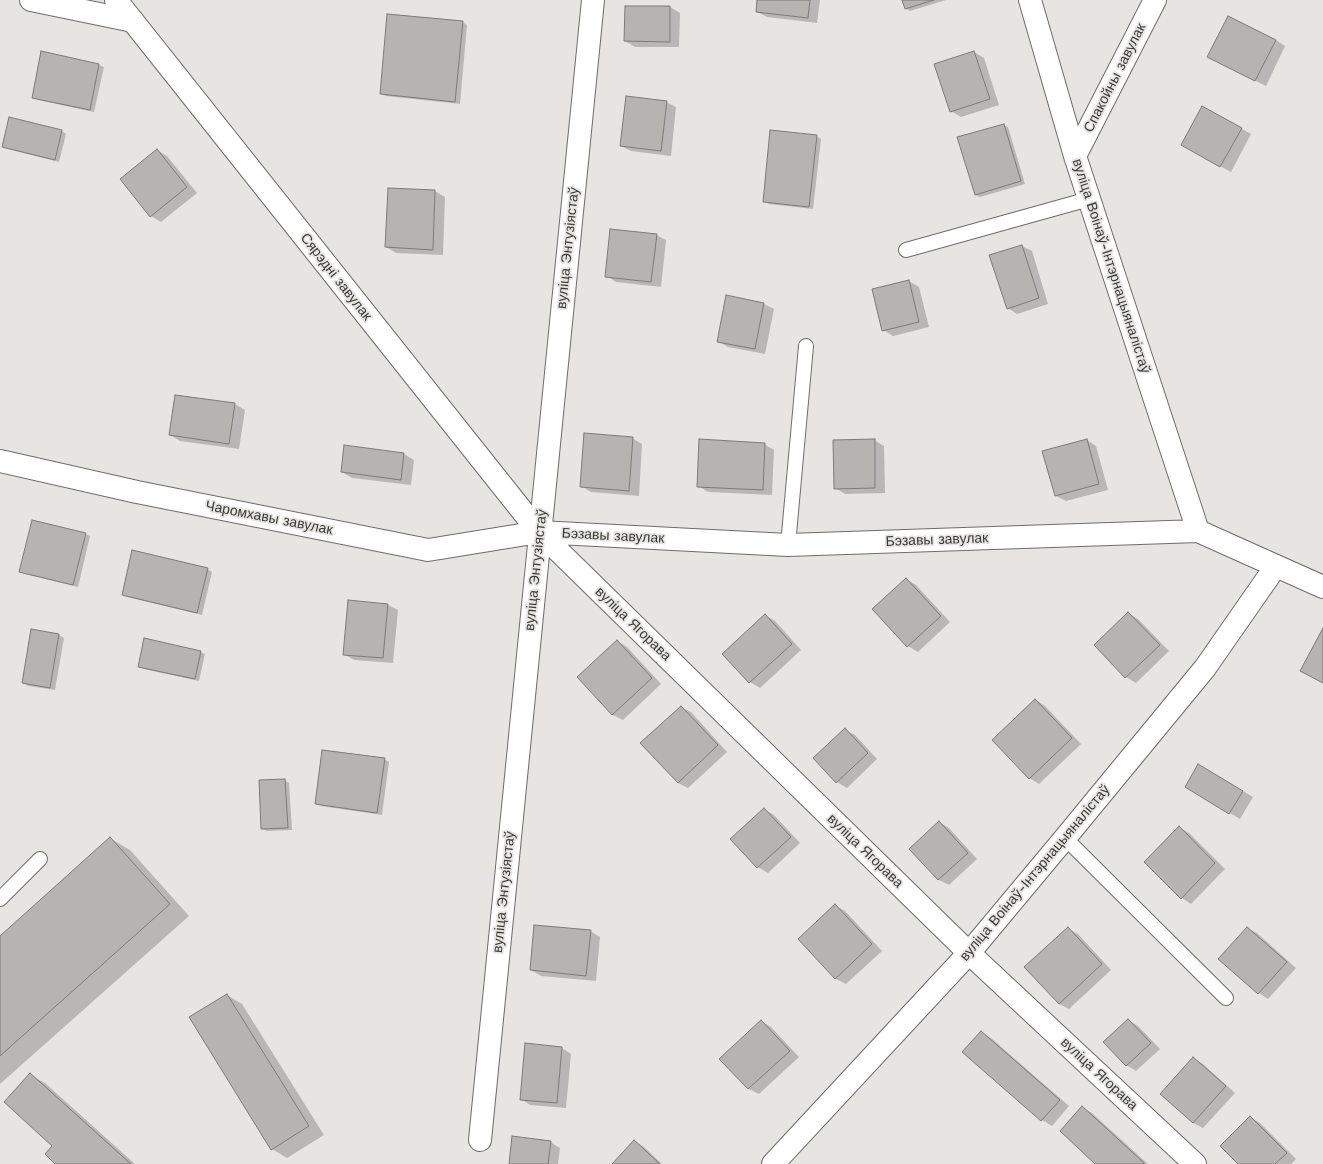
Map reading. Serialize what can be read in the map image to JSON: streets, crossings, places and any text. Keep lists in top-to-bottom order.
{
  "streets": {
    "street": [
      "Спакойны завулак",
      "вуліца Энтузіястаў",
      "вуліца Воінаў-Інтэрнацыяналістаў",
      "Сярэдні завулак",
      "Чаромхавы завулак",
      "Бэзавы завулак",
      "вуліца Ягорава"
    ]
  },
  "crossings": [
    ["Спакойны завулак", "вуліца Воінаў-Інтэрнацыяналістаў"],
    ["вуліца Энтузіястаў", "Сярэдні завулак"],
    ["вуліца Энтузіястаў", "Чаромхавы завулак"],
    ["вуліца Энтузіястаў", "Бэзавы завулак"],
    ["вуліца Энтузіястаў", "вуліца Ягорава"],
    ["вуліца Воінаў-Інтэрнацыяналістаў", "Бэзавы завулак"],
    ["вуліца Воінаў-Інтэрнацыяналістаў", "вуліца Ягорава"],
    ["Сярэдні завулак", "Чаромхавы завулак"],
    ["Сярэдні завулак", "Бэзавы завулак"],
    ["Сярэдні завулак", "вуліца Ягорава"],
    ["Чаромхавы завулак", "Бэзавы завулак"],
    ["Чаромхавы завулак", "вуліца Ягорава"],
    ["Бэзавы завулак", "вуліца Ягорава"]
  ]
}
